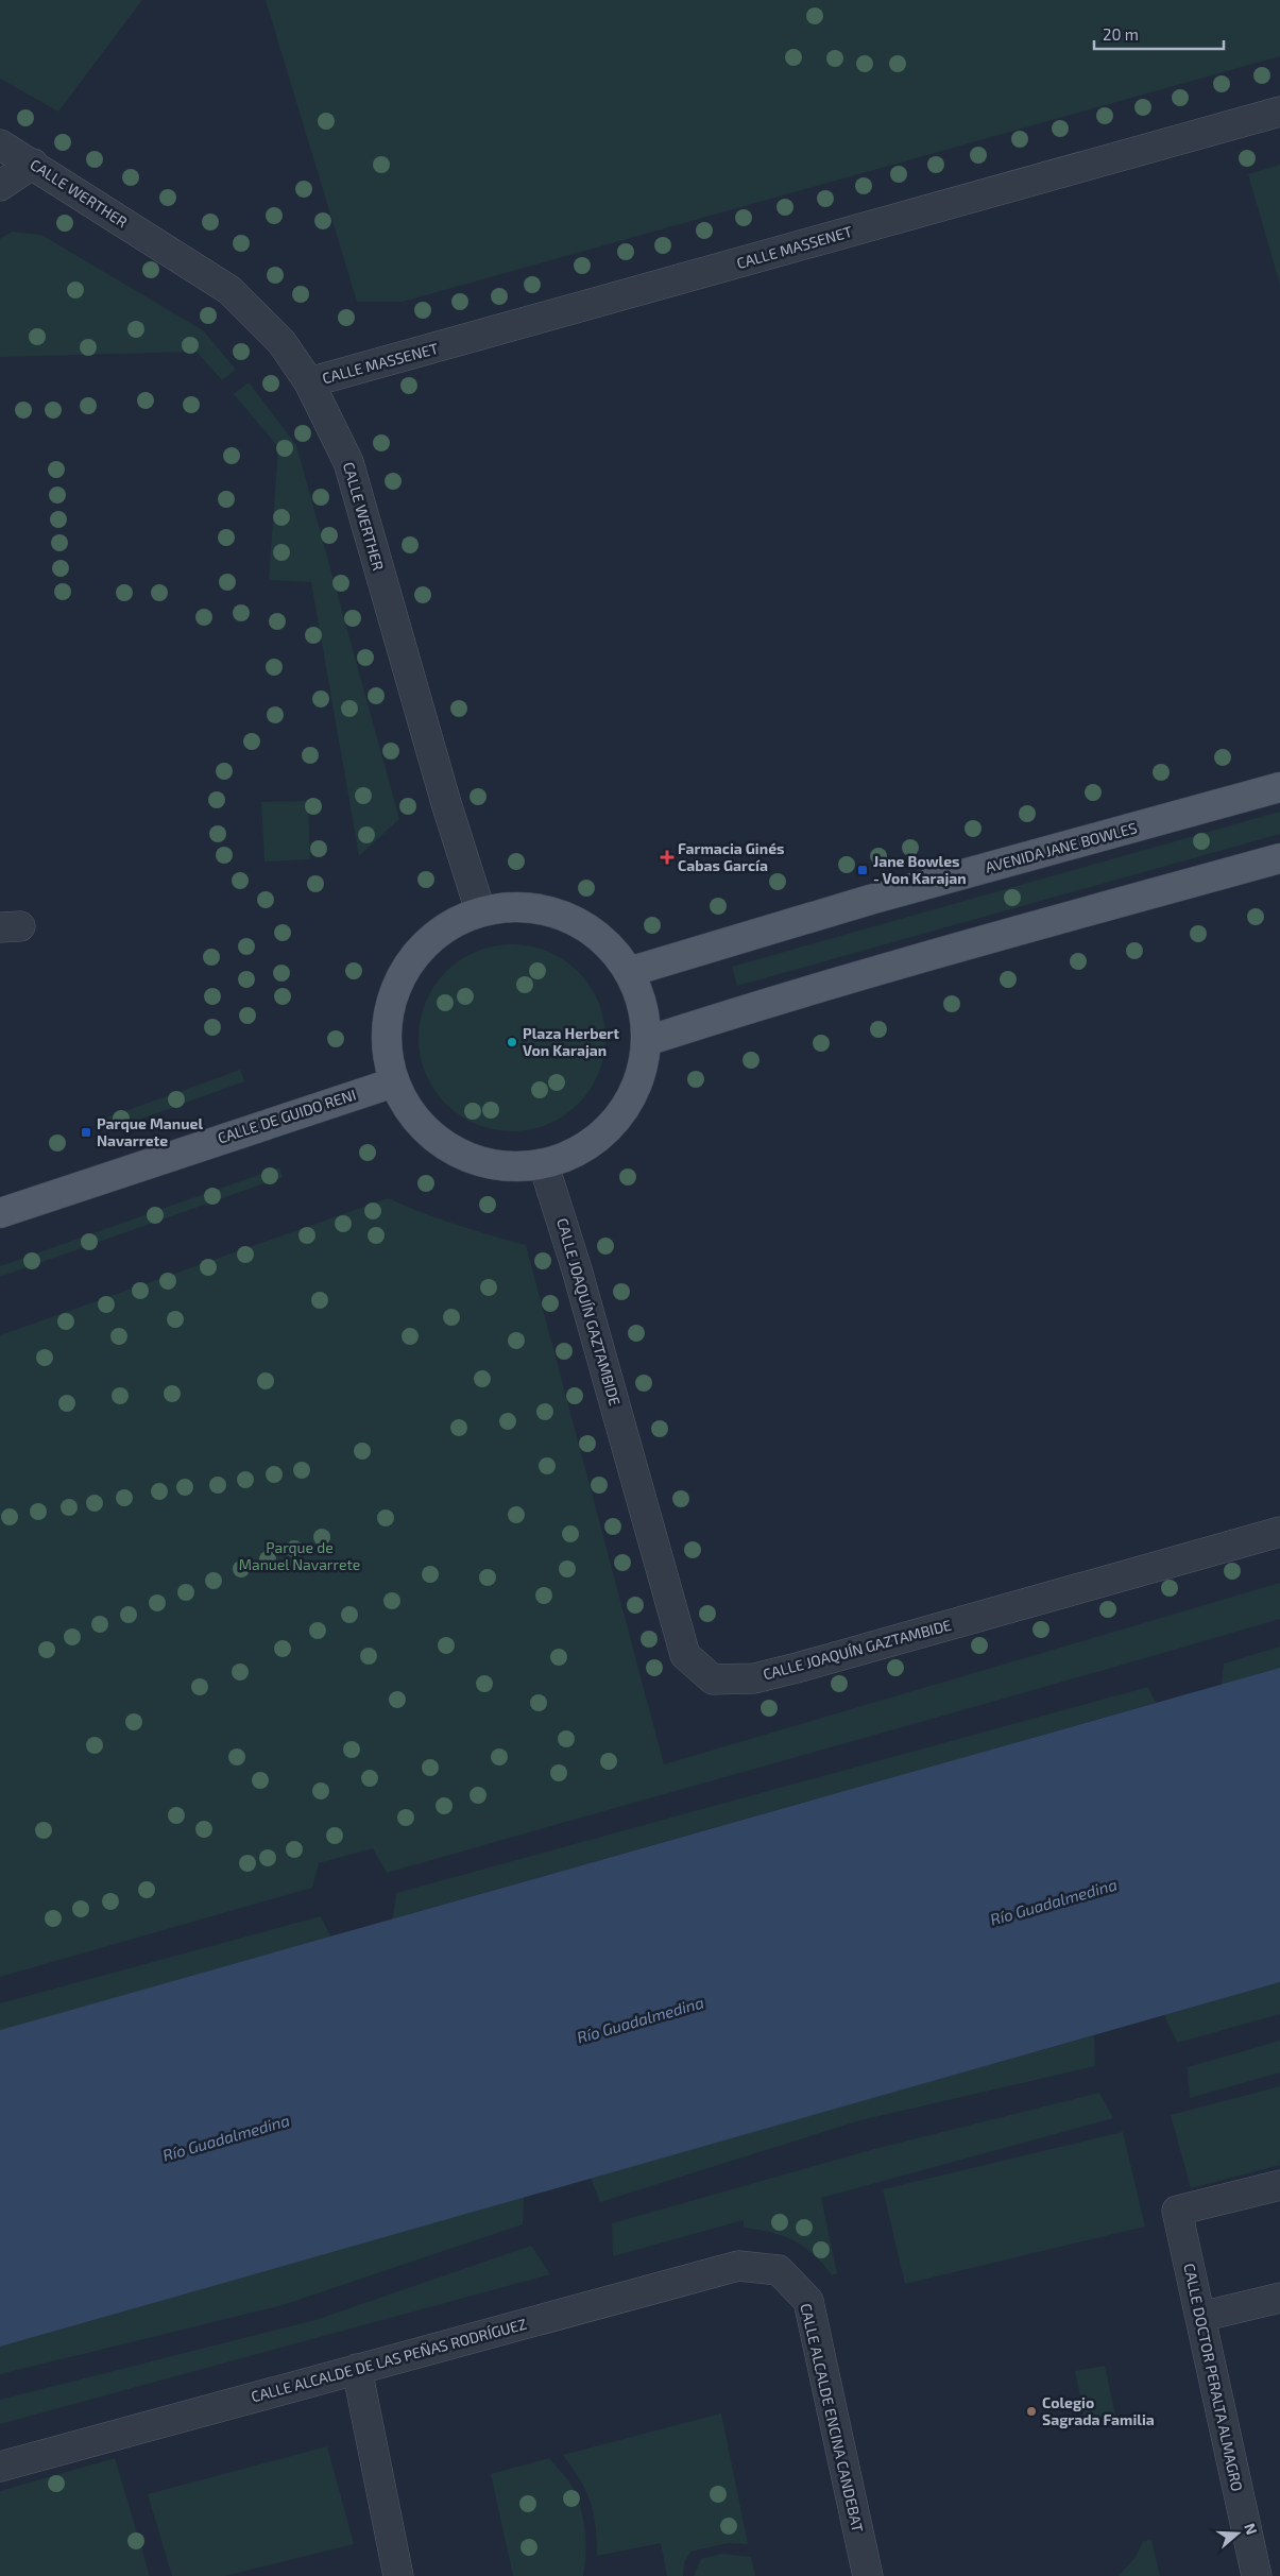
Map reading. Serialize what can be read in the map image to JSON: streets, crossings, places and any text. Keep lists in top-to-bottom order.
{
  "streets": {
    "main road": ["AVENIDA JANE BOWLES", "CALLE DE GUIDO RENI"],
    "street": [
      "CALLE WERTHER",
      "CALLE MASSENET",
      "CALLE JOAQUÍN GAZTAMBIDE",
      "CALLE ALCALDE DE LAS PEÑAS RODRÍGUEZ",
      "CALLE DOCTOR PERALTA ALMAGRO",
      "CALLE ALCALDE ENCINA CANDEBAT"
    ]
  },
  "crossings": [
    ["CALLE WERTHER", "CALLE MASSENET"],
    ["CALLE ALCALDE DE LAS PEÑAS RODRÍGUEZ", "CALLE ALCALDE ENCINA CANDEBAT"]
  ],
  "water": ["Río Guadalmedina"],
  "parks": ["Parque de Manuel Navarrete"],
  "places": {
    "health": ["Farmacia Ginés Cabas García"],
    "transit": ["Jane Bowles - Von Karajan", "Parque Manuel Navarrete"],
    "other": ["Plaza Herbert Von Karajan", "Colegio Sagrada Familia"]
  },
  "scale_bar": "20 m",
  "north": "right"
}
